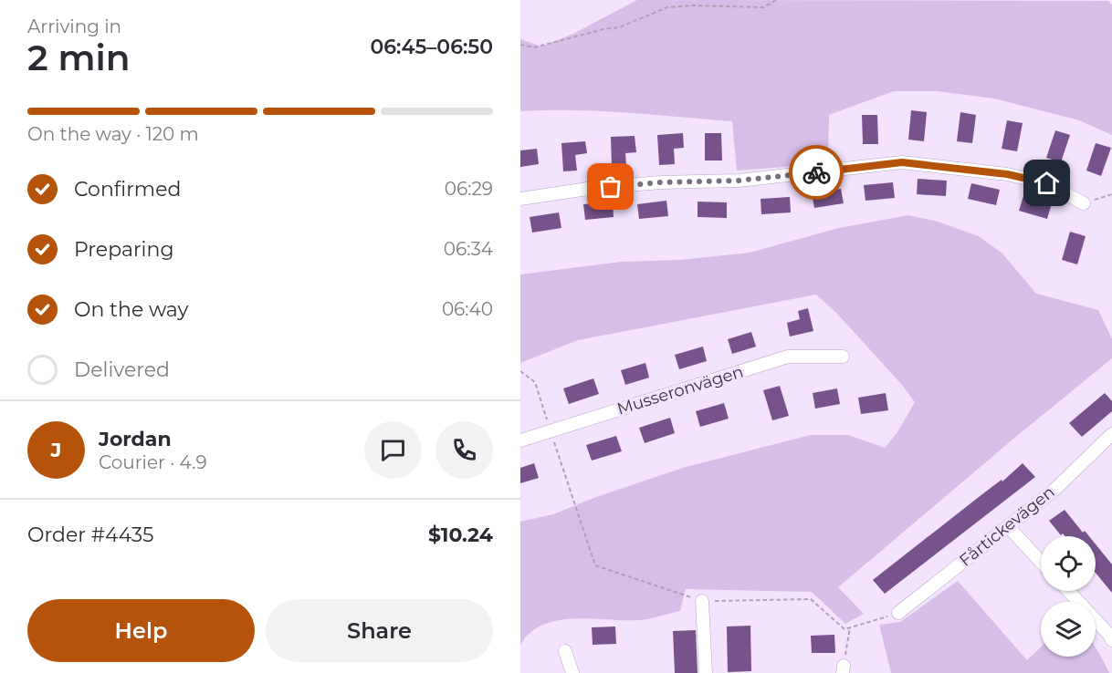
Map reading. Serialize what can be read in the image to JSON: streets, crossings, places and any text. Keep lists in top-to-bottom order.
{
  "streets": {
    "street": ["Musseronvägen", "Fårtickevägen"]
  },
  "page": {
    "heading": ["2 min", "Arriving in", "06:45–06:50"],
    "panel": [
      "Jordan",
      "Courier · 4.9",
      "Order #4435",
      "$10.24"
    ],
    "bar": "On the way · 120 m",
    "list": [
      ["Confirmed", "06:29"],
      ["Preparing", "06:34"],
      ["On the way", "06:40"],
      "Delivered"
    ],
    "round": "J",
    "buttons": ["Help", "Share"]
  }
}
